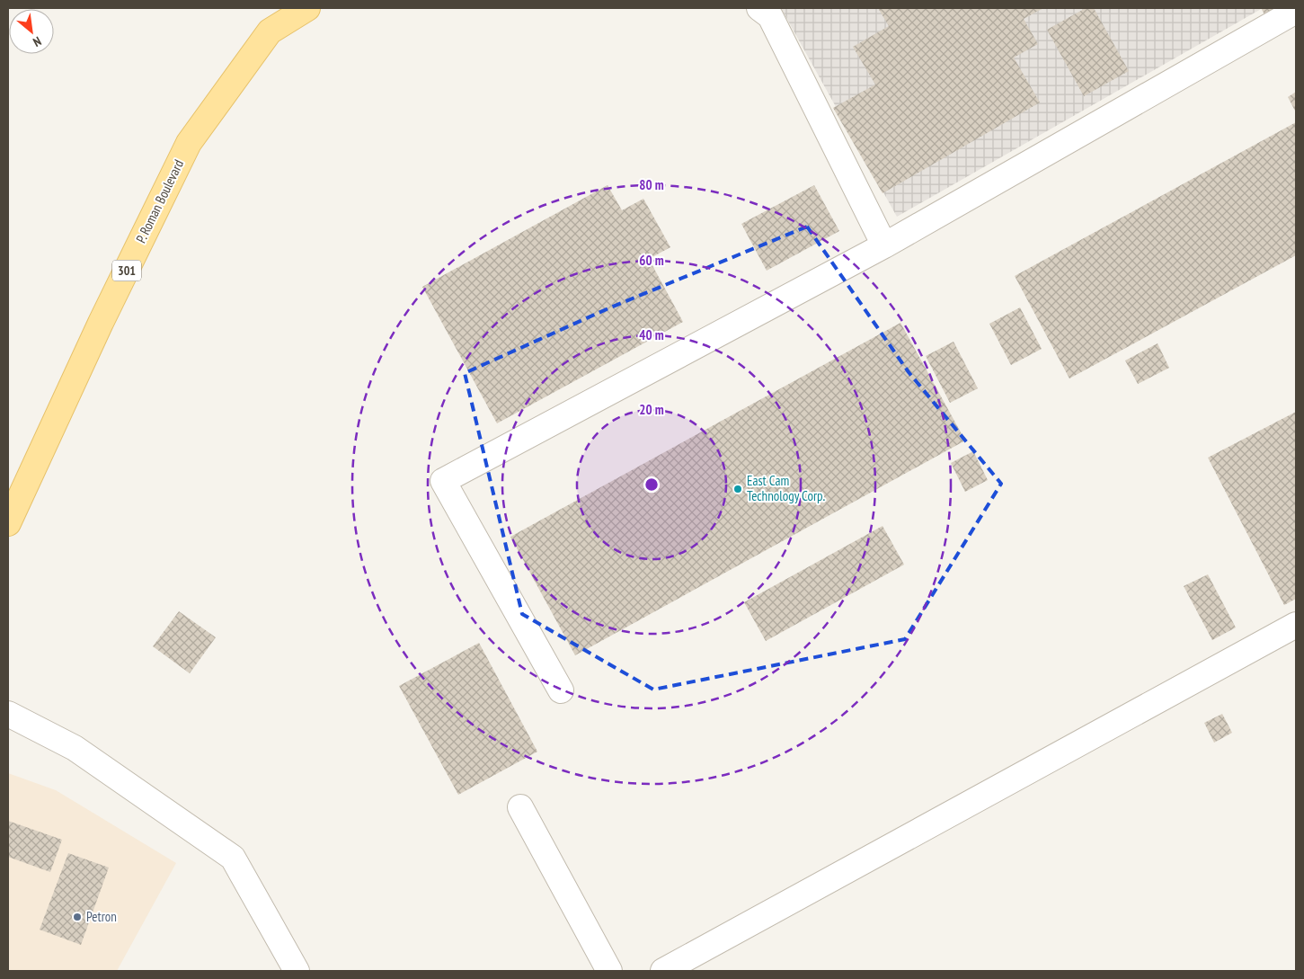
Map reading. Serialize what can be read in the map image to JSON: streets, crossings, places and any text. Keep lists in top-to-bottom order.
{
  "streets": {
    "main road": ["P. Roman Boulevard", "301"]
  },
  "places": ["East Cam Technology Corp.", "Petron"],
  "north": "bottom right",
  "rings": [
    "80 m",
    "60 m",
    "40 m",
    "20 m"
  ]
}
